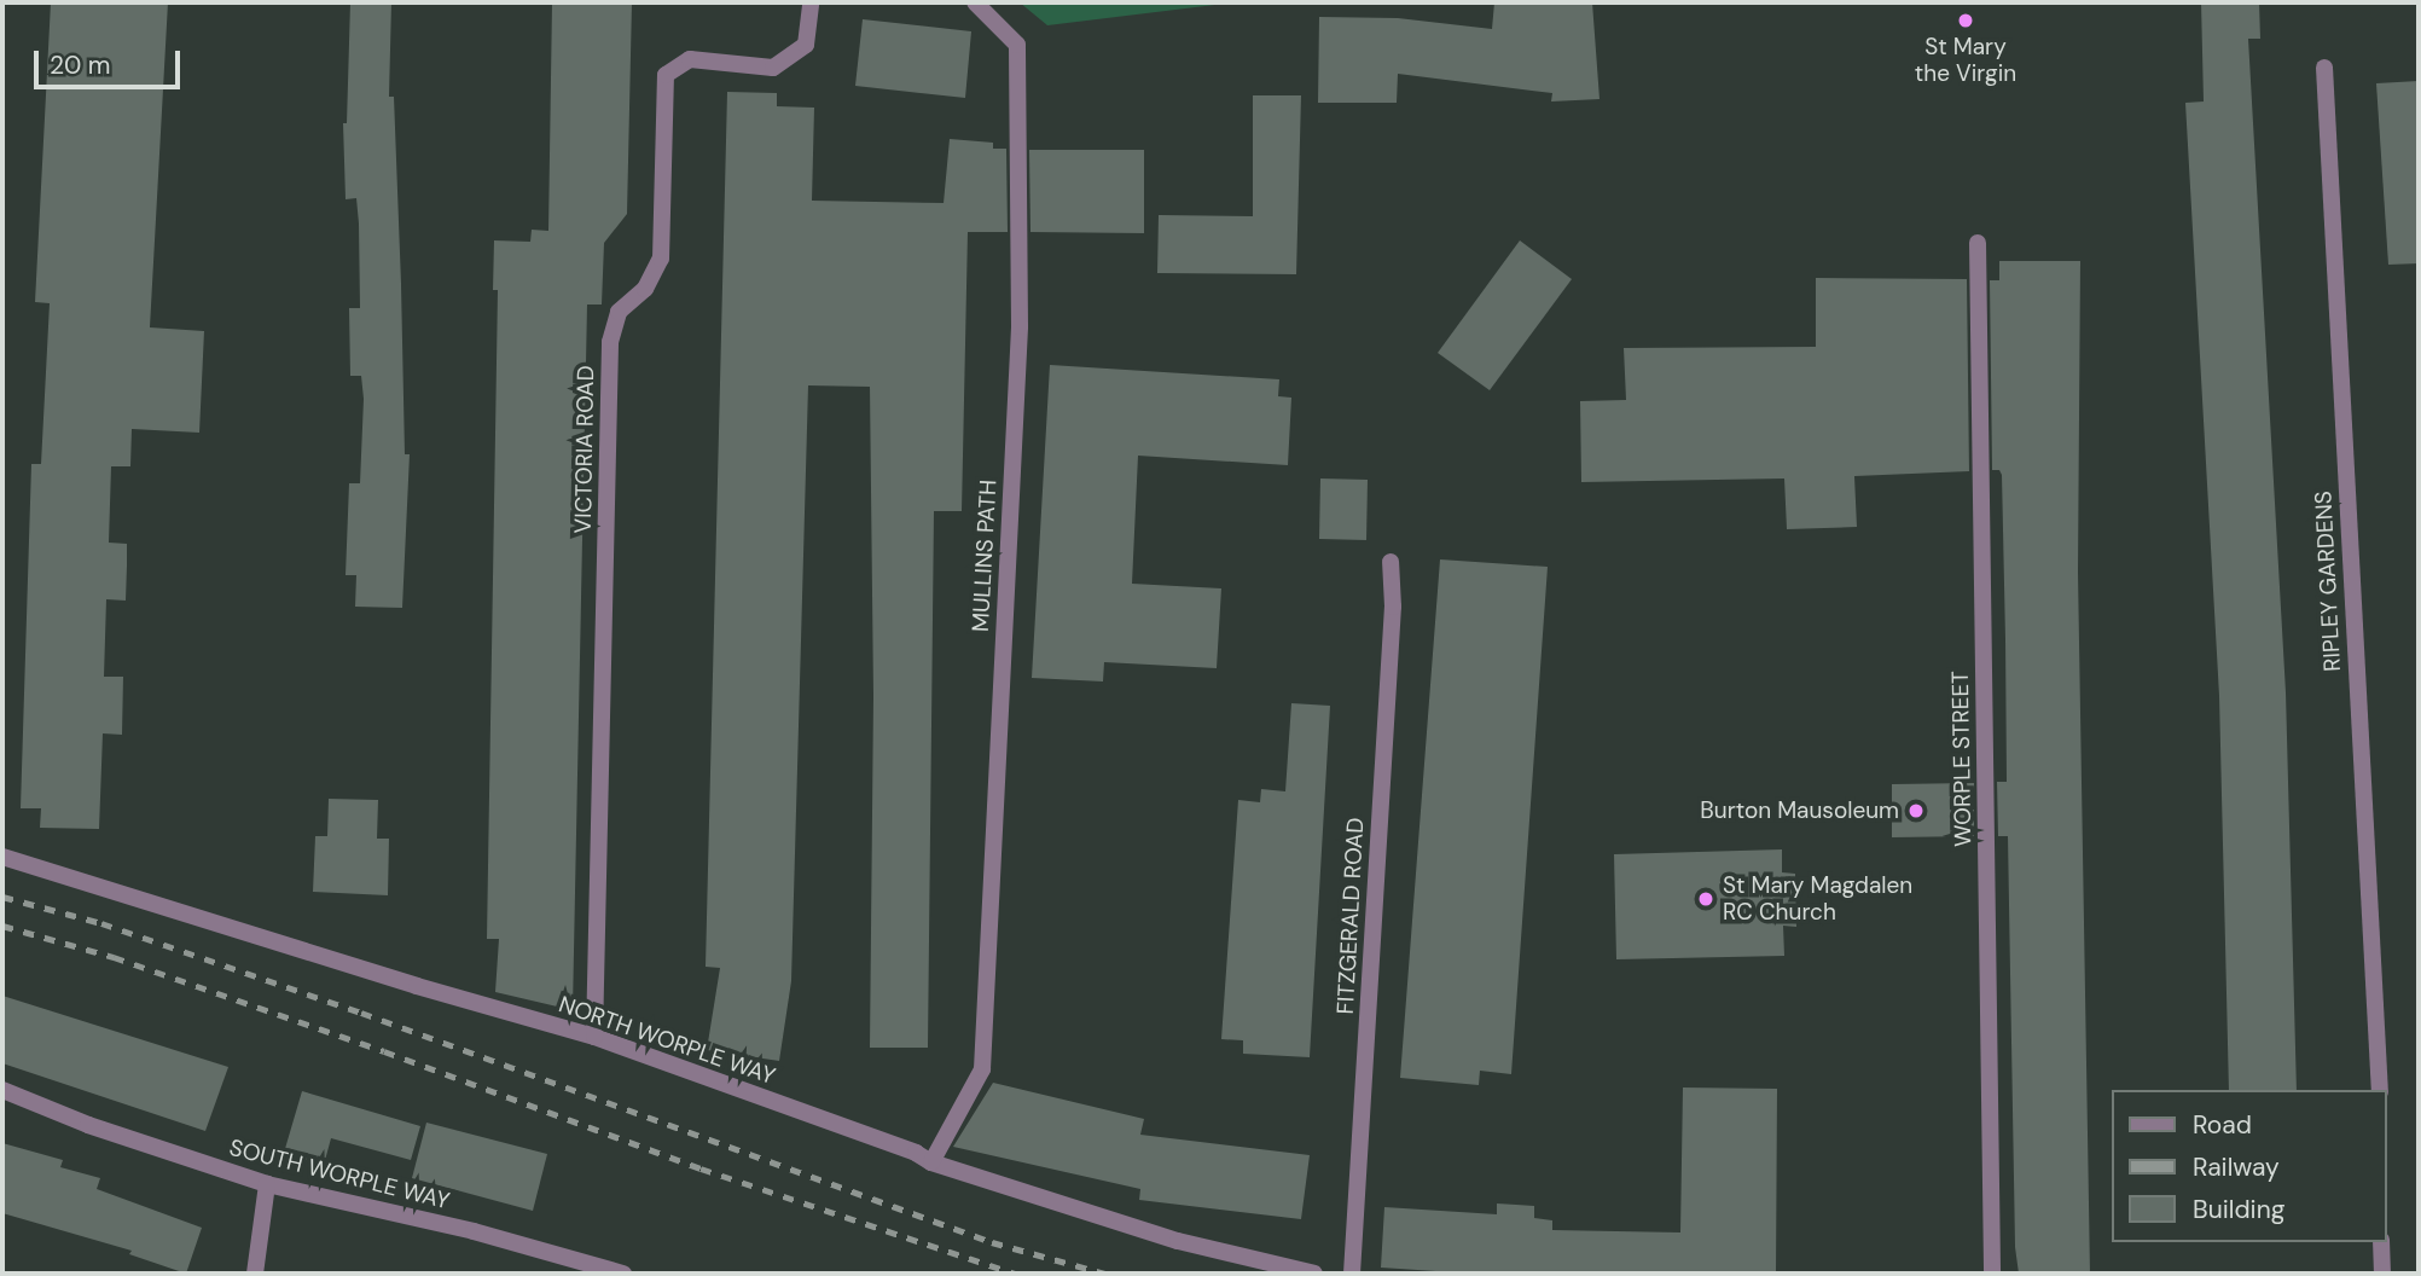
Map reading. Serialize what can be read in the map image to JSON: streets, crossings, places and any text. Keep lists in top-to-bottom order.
{
  "streets": {
    "street": [
      "VICTORIA ROAD",
      "MULLINS PATH",
      "RIPLEY GARDENS",
      "WORPLE STREET",
      "FITZGERALD ROAD",
      "NORTH WORPLE WAY",
      "SOUTH WORPLE WAY"
    ]
  },
  "crossings": [
    ["VICTORIA ROAD", "NORTH WORPLE WAY"],
    ["MULLINS PATH", "NORTH WORPLE WAY"]
  ],
  "places": ["St Mary the Virgin", "Burton Mausoleum", "St Mary Magdalen RC Church"],
  "legend": ["Road", "Railway", "Building"],
  "scale_bar": "20 m"
}
